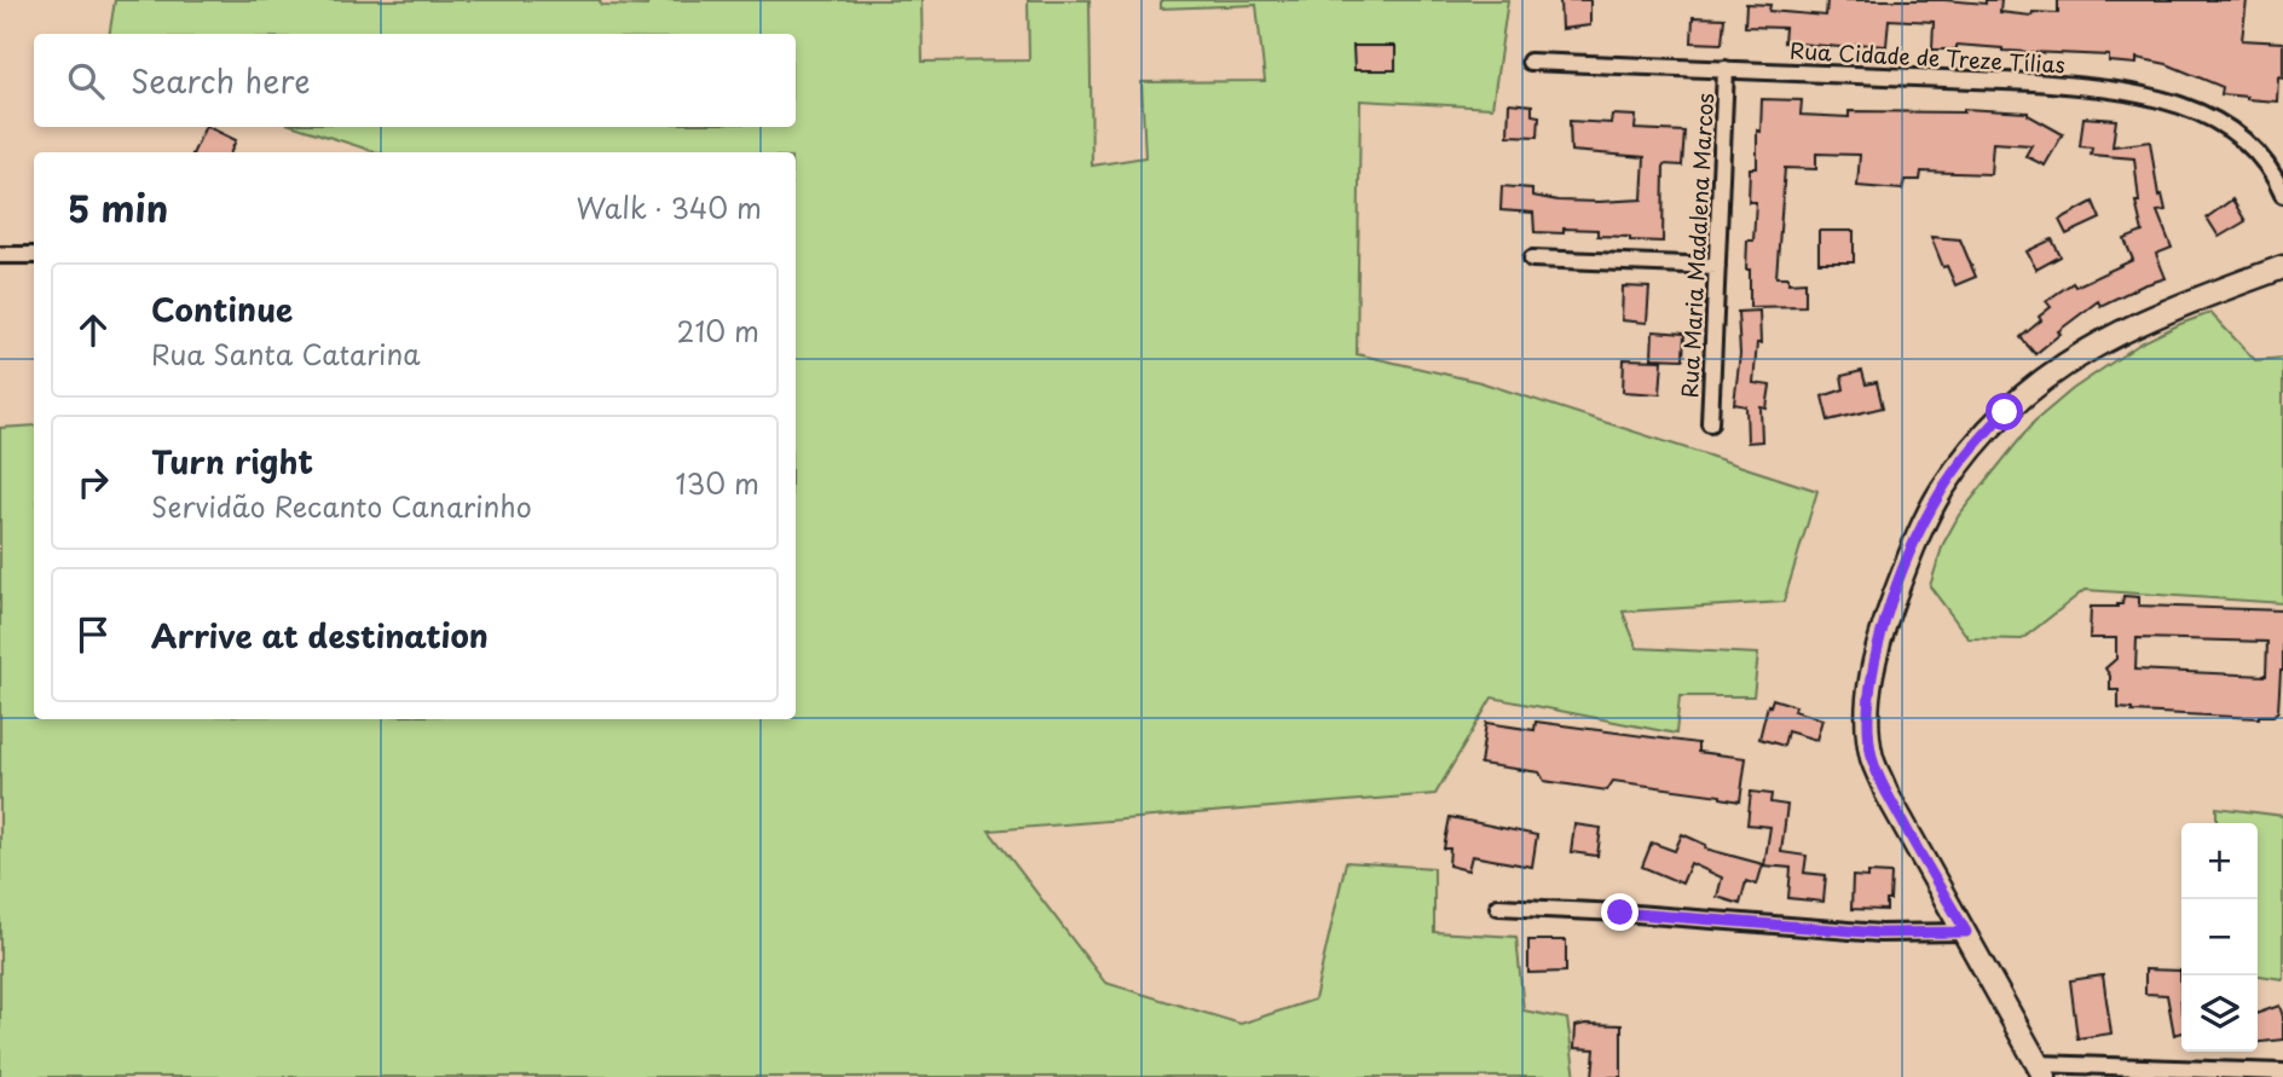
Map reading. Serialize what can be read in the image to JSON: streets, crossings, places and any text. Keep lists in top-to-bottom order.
{
  "streets": {
    "street": ["Rua Cidade de Treze Tílias", "Rua Maria Madalena Marcos"]
  },
  "crossings": [
    ["Rua Cidade de Treze Tílias", "Rua Maria Madalena Marcos"]
  ],
  "page": {
    "search": "Search here",
    "heading": ["5 min", "Walk · 340 m"],
    "list": [
      ["Continue", "Rua Santa Catarina", "210 m"],
      ["Turn right", "Servidão Recanto Canarinho", "130 m"],
      "Arrive at destination"
    ],
    "map_buttons": ["+", "−"]
  }
}
